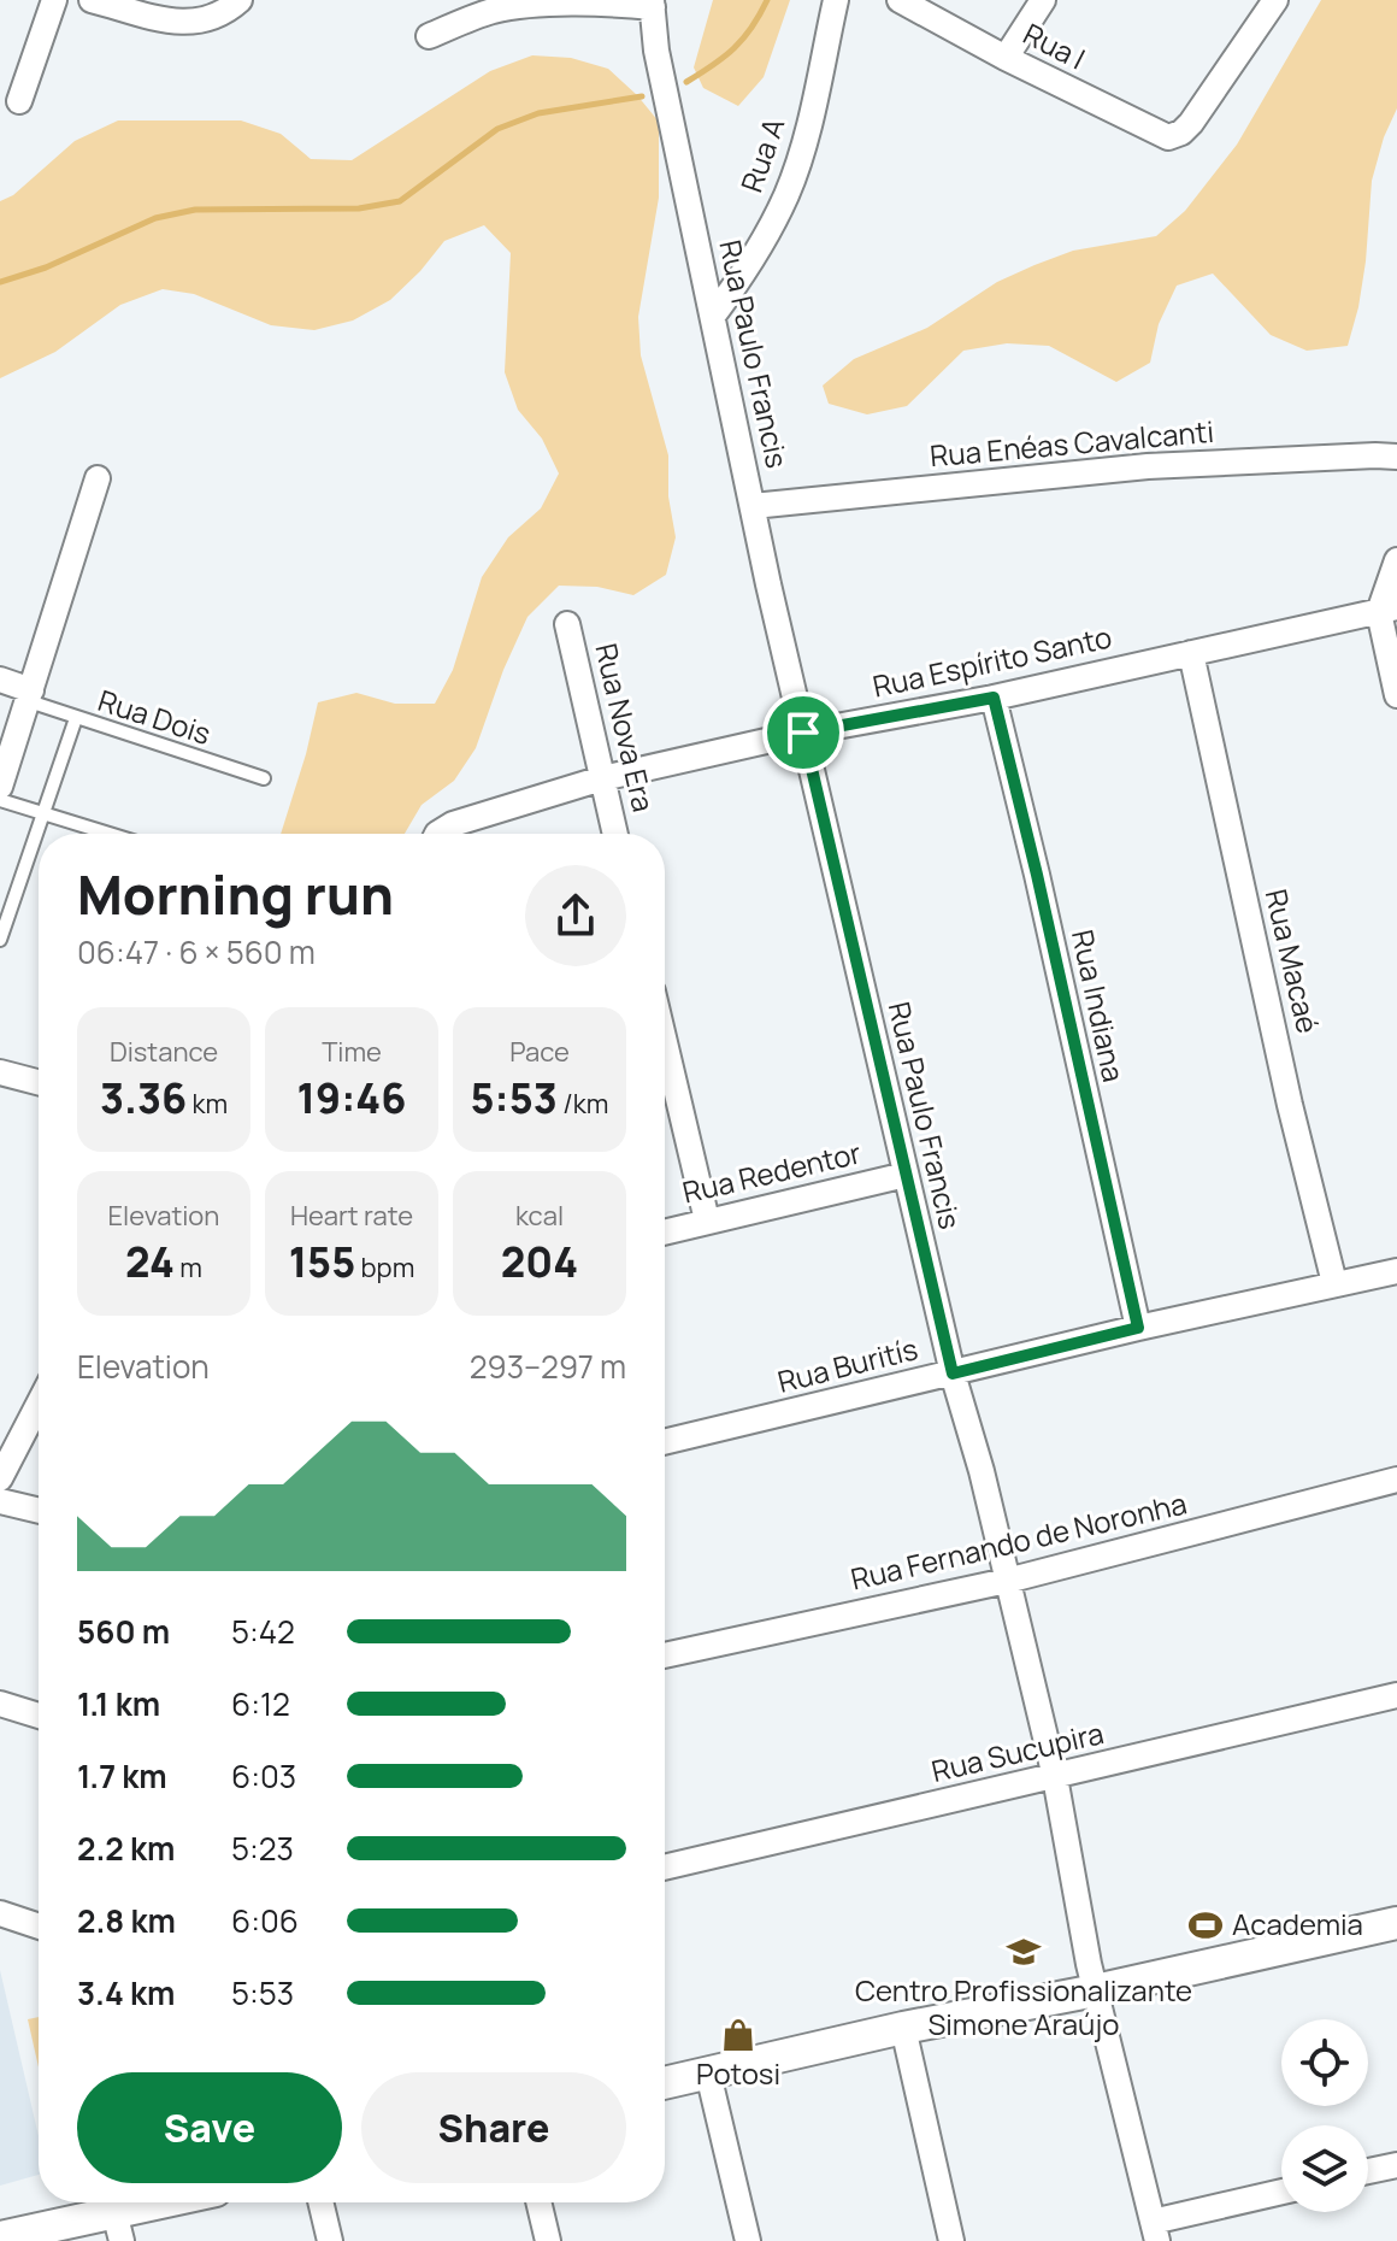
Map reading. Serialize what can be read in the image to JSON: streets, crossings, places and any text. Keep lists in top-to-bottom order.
{
  "streets": {
    "street": [
      "Rua I",
      "Rua A",
      "Rua Paulo Francis",
      "Rua Enéas Cavalcanti",
      "Rua Espírito Santo",
      "Rua Nova Era",
      "Rua Macaé",
      "Rua Indiana",
      "Rua Redentor",
      "Rua Buritís",
      "Rua Fernando de Noronha",
      "Rua Sucupira"
    ],
    "lane": ["Rua Dois"]
  },
  "crossings": [
    ["Rua A", "Rua Paulo Francis"],
    ["Rua Paulo Francis", "Rua Enéas Cavalcanti"],
    ["Rua Paulo Francis", "Rua Espírito Santo"],
    ["Rua Paulo Francis", "Rua Redentor"],
    ["Rua Paulo Francis", "Rua Buritís"],
    ["Rua Paulo Francis", "Rua Fernando de Noronha"],
    ["Rua Paulo Francis", "Rua Sucupira"],
    ["Rua Espírito Santo", "Rua Nova Era"],
    ["Rua Espírito Santo", "Rua Macaé"],
    ["Rua Espírito Santo", "Rua Indiana"],
    ["Rua Macaé", "Rua Buritís"],
    ["Rua Indiana", "Rua Buritís"]
  ],
  "places": {
    "sports": ["Academia"],
    "school or university": ["Centro Profissionalizante Simone Araújo"],
    "shop": ["Potosi"]
  },
  "page": {
    "heading": ["Morning run", "06:47 · 6 × 560 m"],
    "stats": [
      ["Distance", "3.36 km"],
      ["Time", "19:46"],
      ["Pace", "5:53 /km"],
      ["Elevation", "24 m"],
      ["Heart rate", "155 bpm"],
      ["kcal", "204"]
    ],
    "chart": ["Elevation", "293–297 m"],
    "list": [
      {
        "name": "560 m",
        "note": "5:42"
      },
      {
        "name": "1.1 km",
        "note": "6:12"
      },
      {
        "name": "1.7 km",
        "note": "6:03"
      },
      {
        "name": "2.2 km",
        "note": "5:23"
      },
      {
        "name": "2.8 km",
        "note": "6:06"
      },
      {
        "name": "3.4 km",
        "note": "5:53"
      }
    ],
    "buttons": ["Save", "Share"]
  }
}
